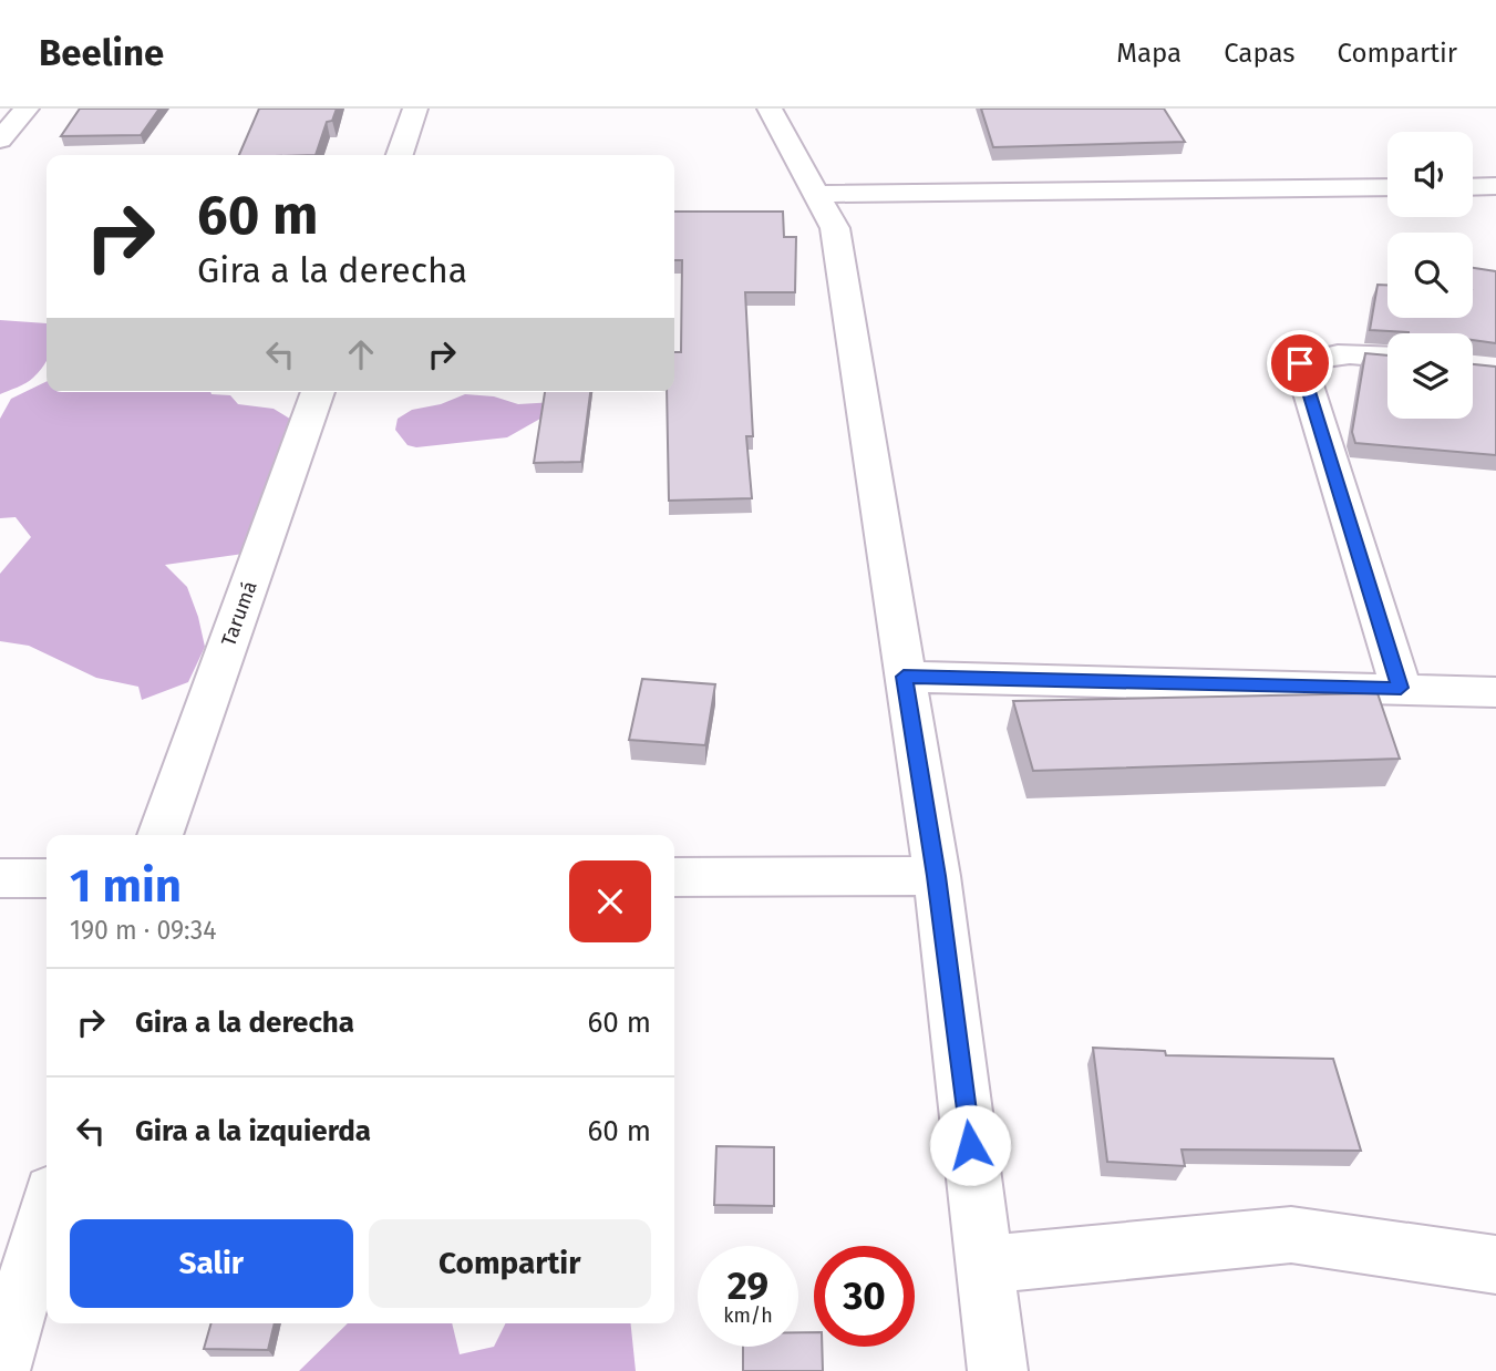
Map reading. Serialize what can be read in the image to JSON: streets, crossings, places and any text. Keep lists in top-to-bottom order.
{
  "streets": {
    "street": ["Tarumá"]
  },
  "page": {
    "header": "Beeline",
    "nav": ["Mapa", "Capas", "Compartir"],
    "turn": ["60 m", "Gira a la derecha"],
    "heading": ["1 min", "190 m · 09:34"],
    "list": [
      {
        "name": "Gira a la derecha",
        "value": "60 m"
      },
      {
        "name": "Gira a la izquierda",
        "value": "60 m"
      }
    ],
    "buttons": ["Salir", "Compartir"],
    "speed": "29 km/h",
    "limit": "30"
  }
}
